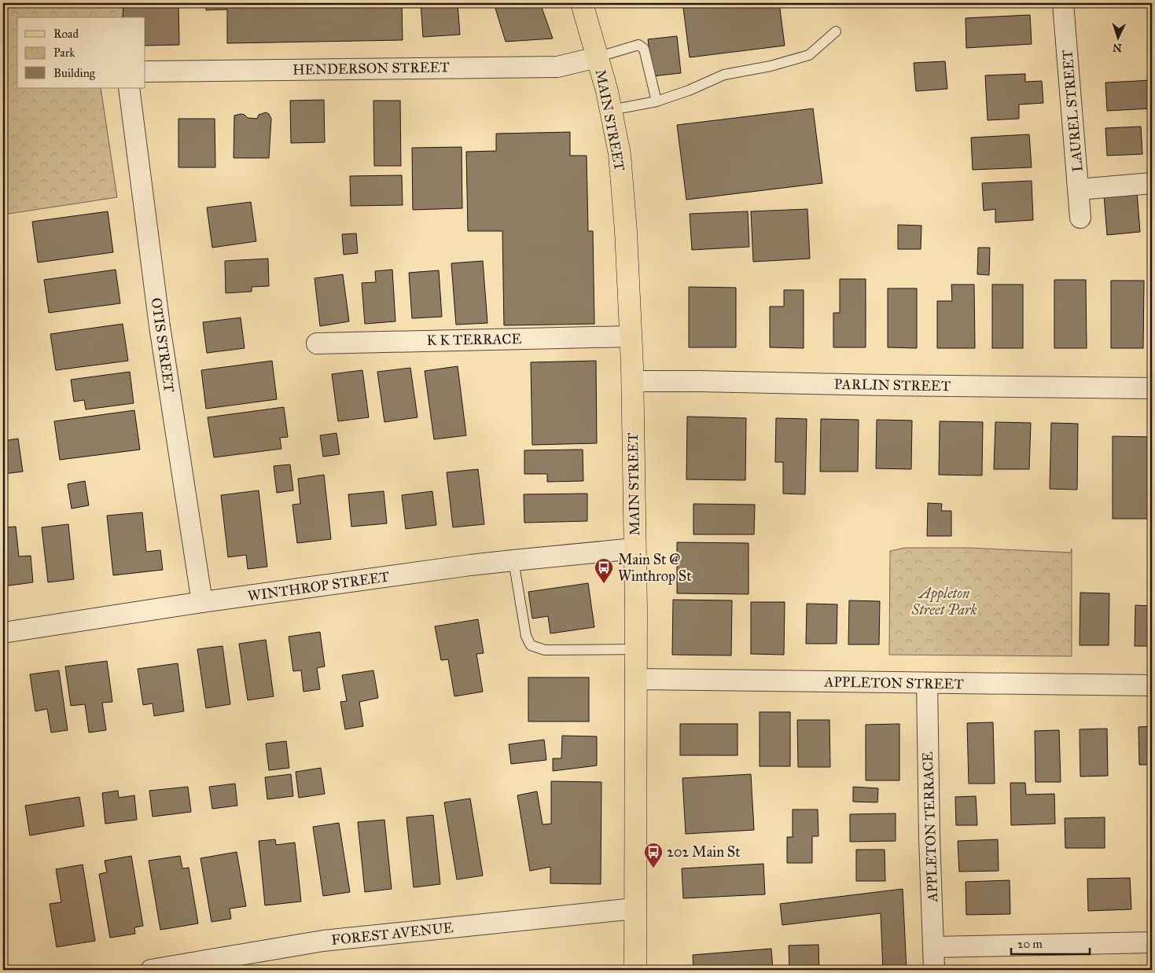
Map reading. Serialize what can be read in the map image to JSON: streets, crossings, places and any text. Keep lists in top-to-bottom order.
{
  "streets": {
    "main road": ["MAIN STREET"],
    "street": [
      "HENDERSON STREET",
      "LAUREL STREET",
      "K K TERRACE",
      "OTIS STREET",
      "PARLIN STREET",
      "WINTHROP STREET",
      "APPLETON STREET",
      "APPLETON TERRACE",
      "FOREST AVENUE"
    ]
  },
  "crossings": [
    ["HENDERSON STREET", "MAIN STREET"],
    ["MAIN STREET", "K K TERRACE"],
    ["MAIN STREET", "PARLIN STREET"],
    ["MAIN STREET", "WINTHROP STREET"],
    ["MAIN STREET", "APPLETON STREET"],
    ["MAIN STREET", "FOREST AVENUE"],
    ["OTIS STREET", "WINTHROP STREET"],
    ["APPLETON STREET", "APPLETON TERRACE"]
  ],
  "parks": ["Appleton Street Park"],
  "places": {
    "bus stop": ["Main St @ Winthrop St", "202 Main St"]
  },
  "legend": ["Road", "Park", "Building"],
  "scale_bar": "20 m",
  "north": "bottom"
}
